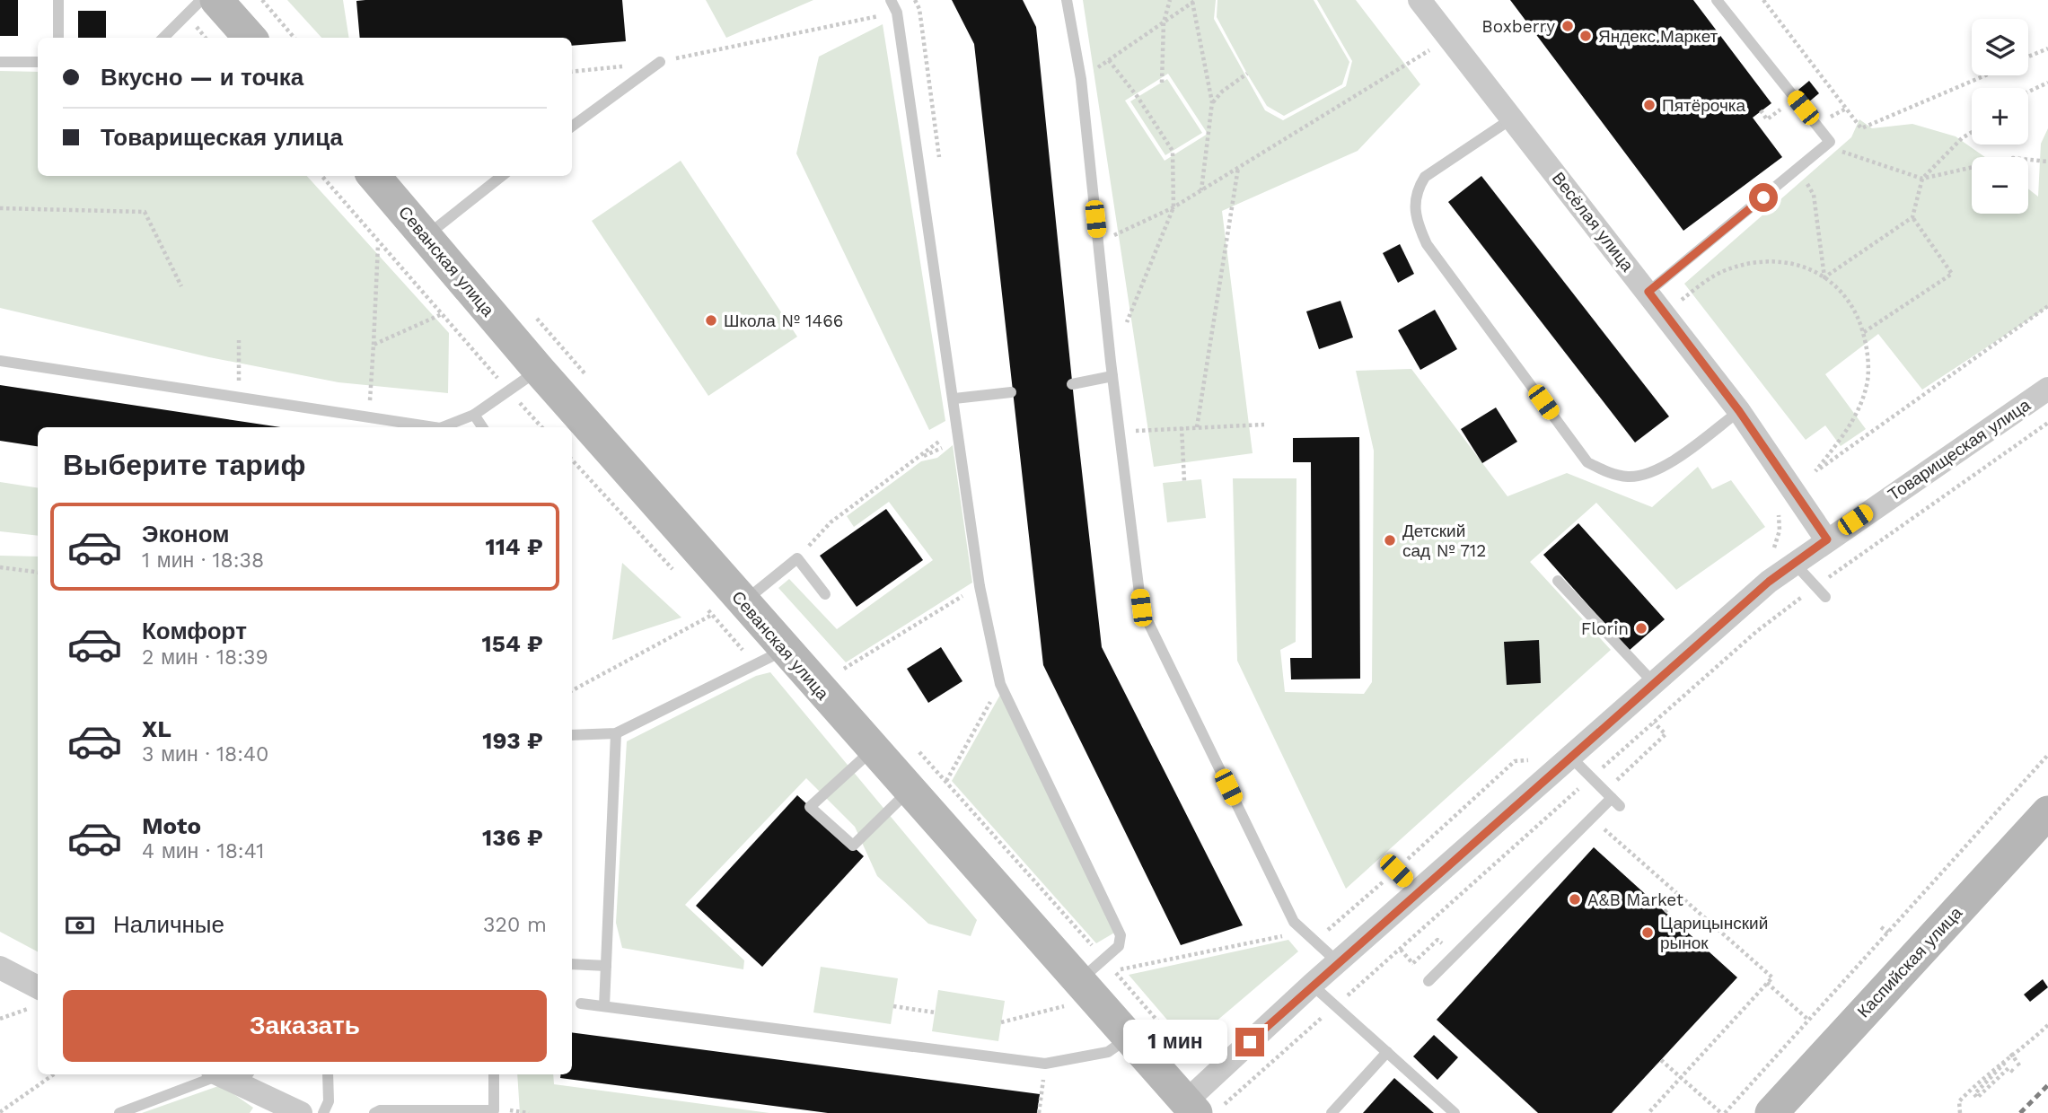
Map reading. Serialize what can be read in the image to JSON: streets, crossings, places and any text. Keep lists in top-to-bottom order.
{
  "streets": {
    "street": [
      "Весёлая улица",
      "Севанская улица",
      "Товарищеская улица",
      "Каспийская улица"
    ]
  },
  "crossings": [
    ["Весёлая улица", "Товарищеская улица"],
    ["Севанская улица", "Товарищеская улица"]
  ],
  "places": [
    "Boxberry",
    "Яндекс.Маркет",
    "Пятёрочка",
    "Школа № 1466",
    "Детский сад № 712",
    "Florin",
    "A&B Market",
    "Царицынский рынок"
  ],
  "page": {
    "map_buttons": ["+", "−"],
    "banner": ["Вкусно — и точка", "Товарищеская улица"],
    "heading": "Выберите тариф",
    "list": [
      {
        "name": "Эконом",
        "note": "1 мин · 18:38",
        "value": "114 ₽"
      },
      {
        "name": "Комфорт",
        "note": "2 мин · 18:39",
        "value": "154 ₽"
      },
      {
        "name": "XL",
        "note": "3 мин · 18:40",
        "value": "193 ₽"
      },
      {
        "name": "Moto",
        "note": "4 мин · 18:41",
        "value": "136 ₽"
      }
    ],
    "pay": ["Наличные", "320 m"],
    "buttons": "Заказать",
    "bubble": "1 мин"
  }
}
